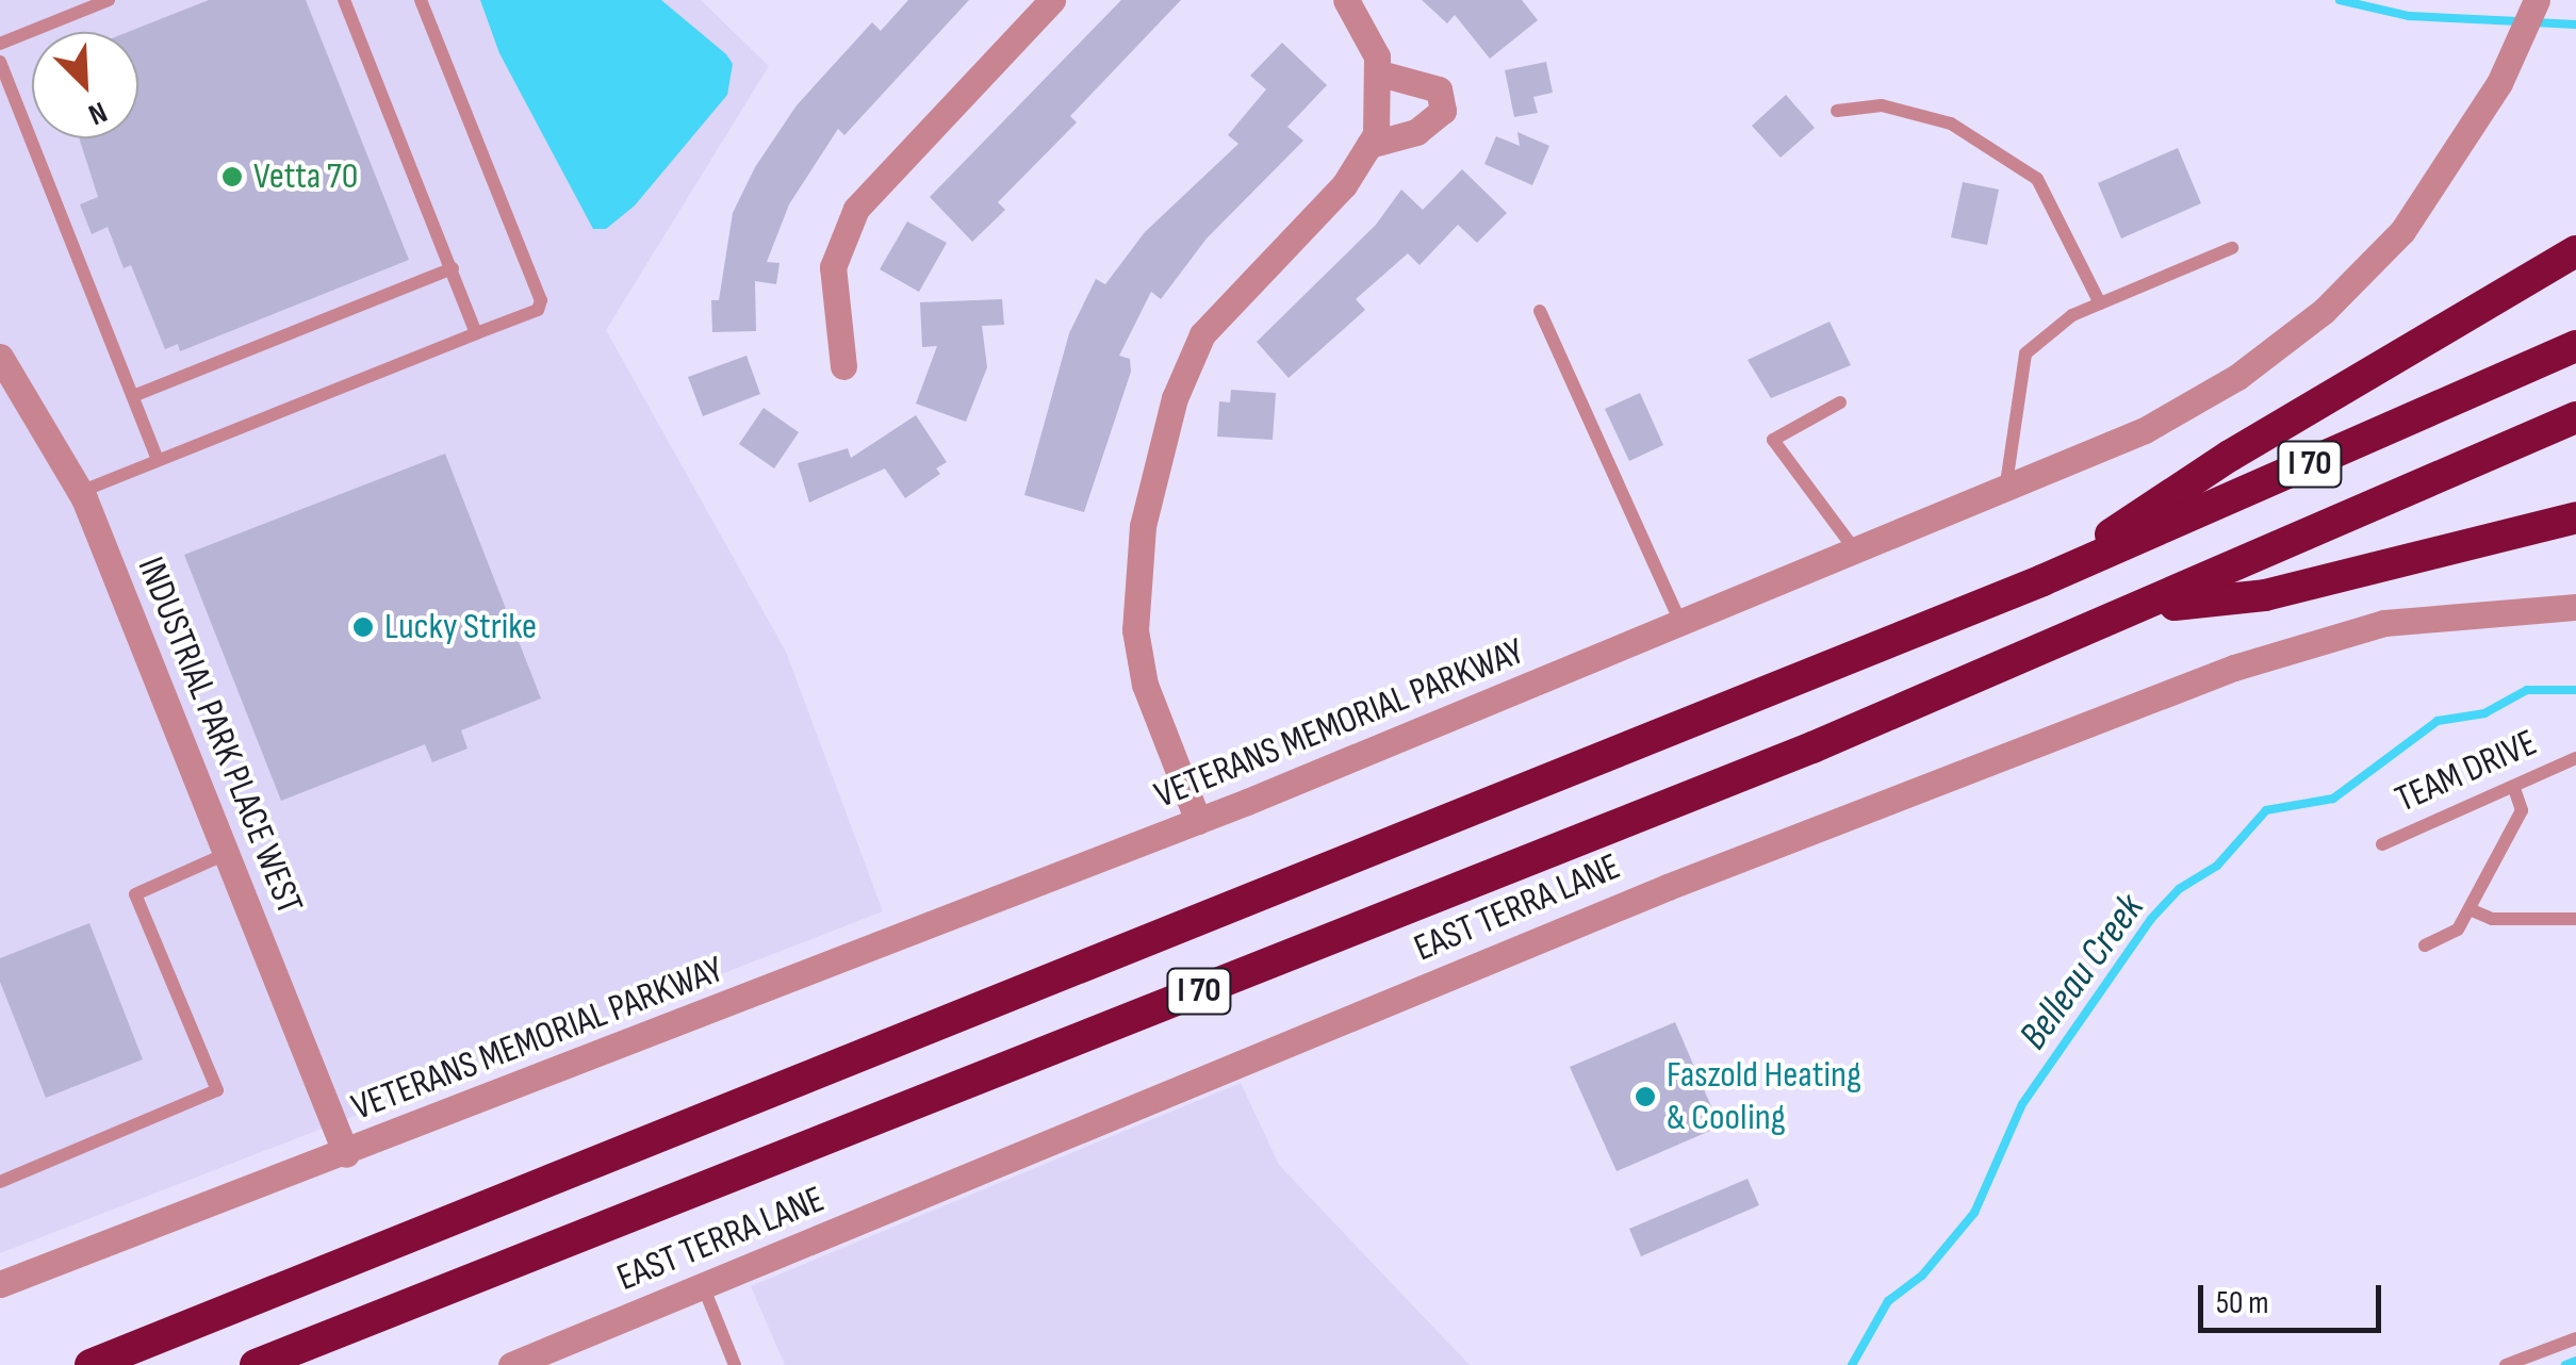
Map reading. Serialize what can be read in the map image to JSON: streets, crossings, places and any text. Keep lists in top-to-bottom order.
{
  "streets": {
    "highway": ["I 70"],
    "street": ["VETERANS MEMORIAL PARKWAY", "INDUSTRIAL PARK PLACE WEST", "EAST TERRA LANE"],
    "lane": ["TEAM DRIVE"]
  },
  "crossings": [
    ["VETERANS MEMORIAL PARKWAY", "INDUSTRIAL PARK PLACE WEST"]
  ],
  "water": ["Belleau Creek"],
  "places": ["Vetta 70", "Lucky Strike", "Faszold Heating & Cooling"],
  "scale_bar": "50 m",
  "north": "bottom right"
}
